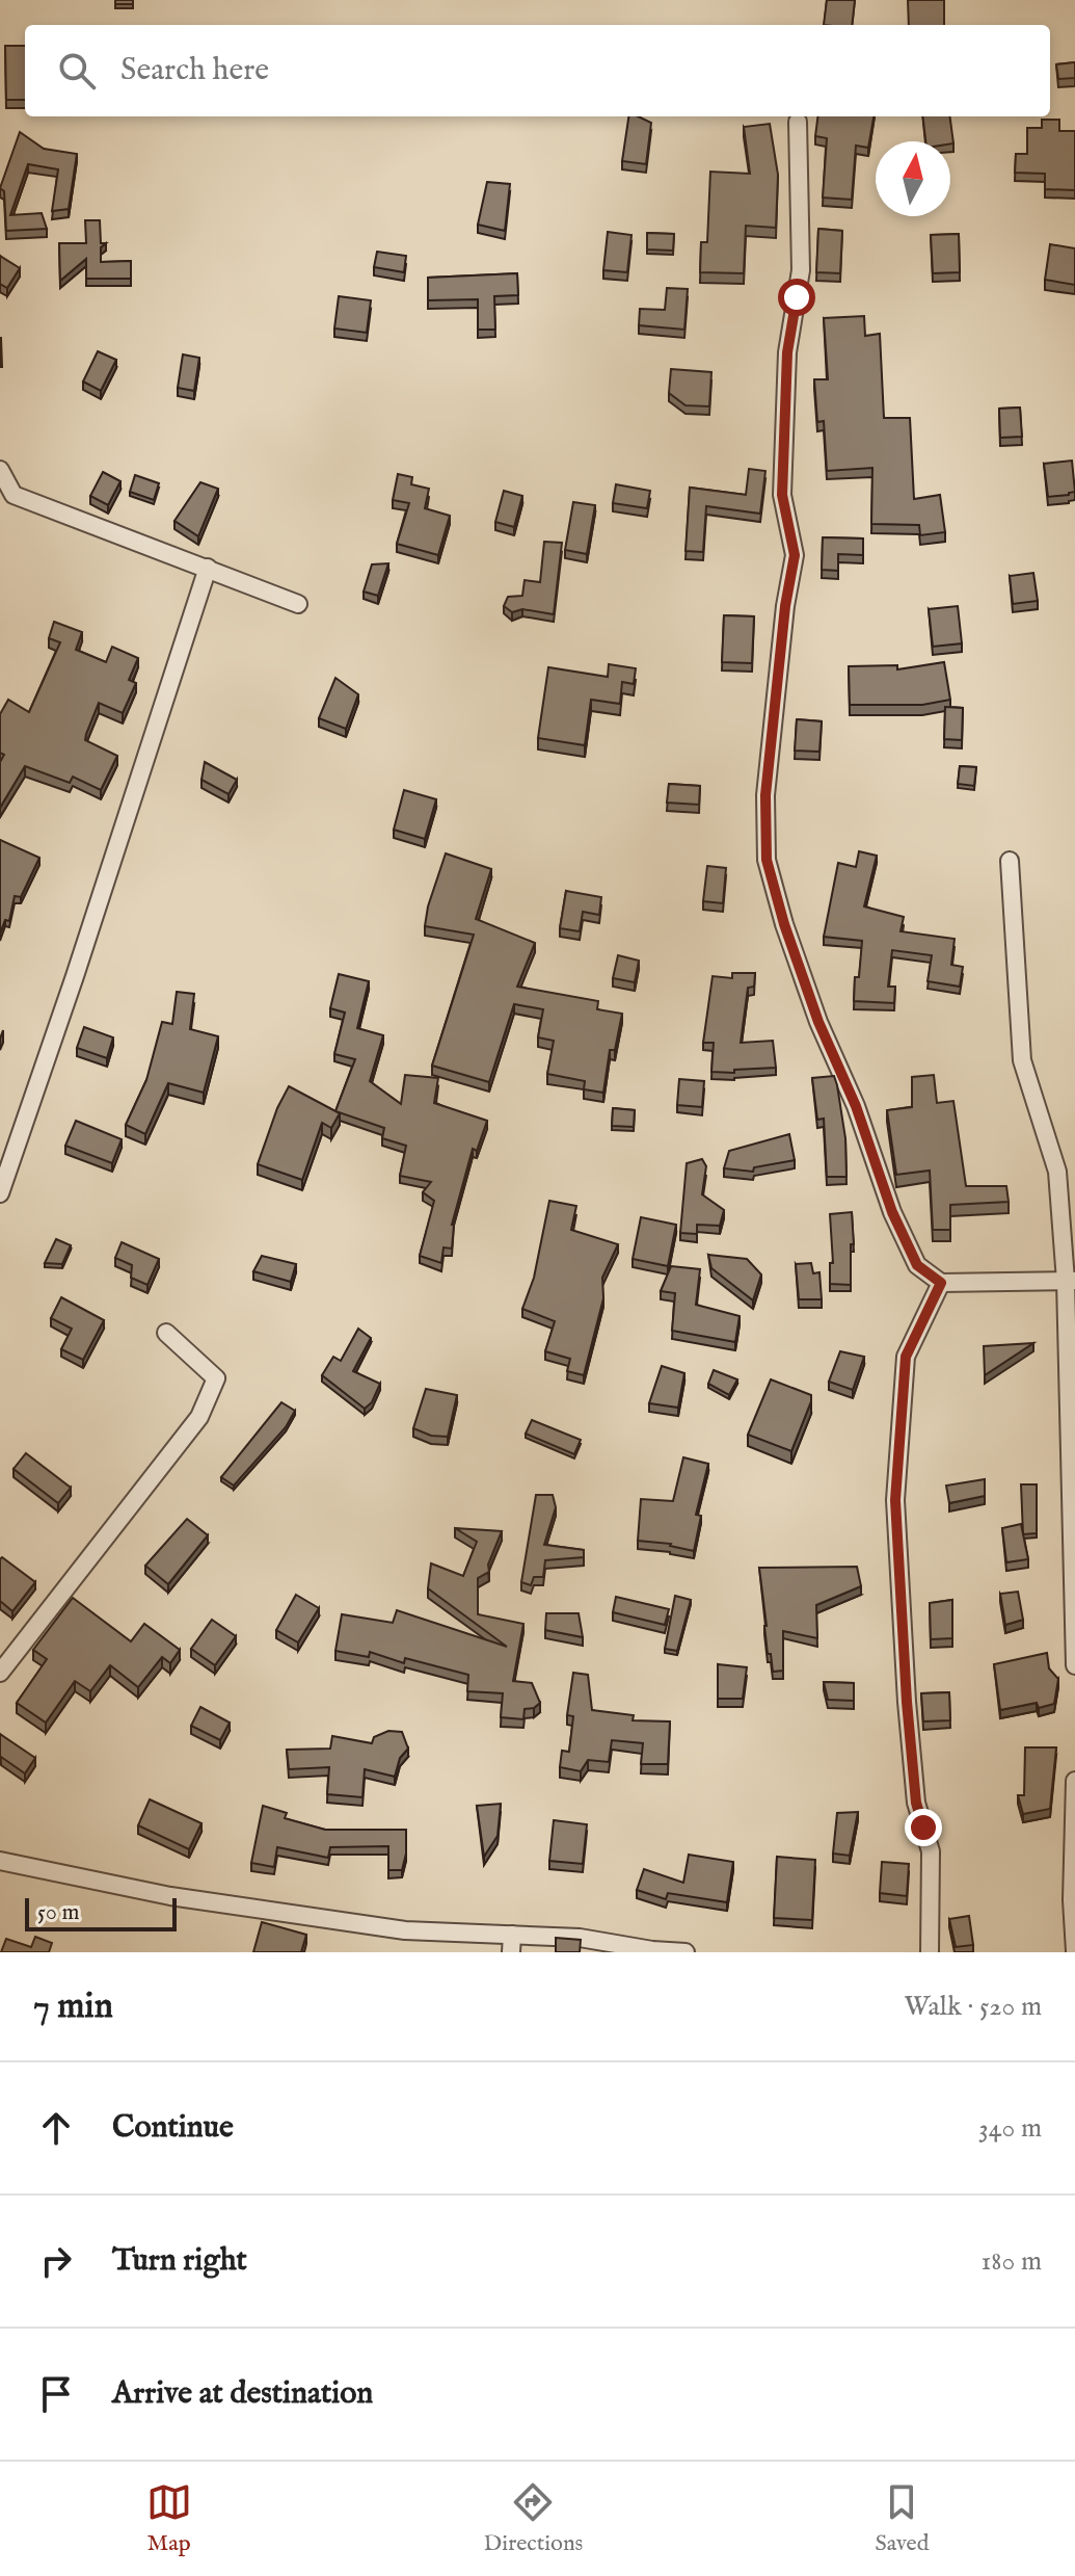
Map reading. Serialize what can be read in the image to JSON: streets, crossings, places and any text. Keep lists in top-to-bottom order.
{
  "scale_bar": "50 m",
  "north": "top",
  "page": {
    "search": "Search here",
    "scale": "50 m",
    "heading": ["7 min", "Walk · 520 m"],
    "list": [
      ["Continue", "340 m"],
      ["Turn right", "180 m"],
      "Arrive at destination"
    ],
    "nav": ["Map", "Directions", "Saved"]
  }
}
